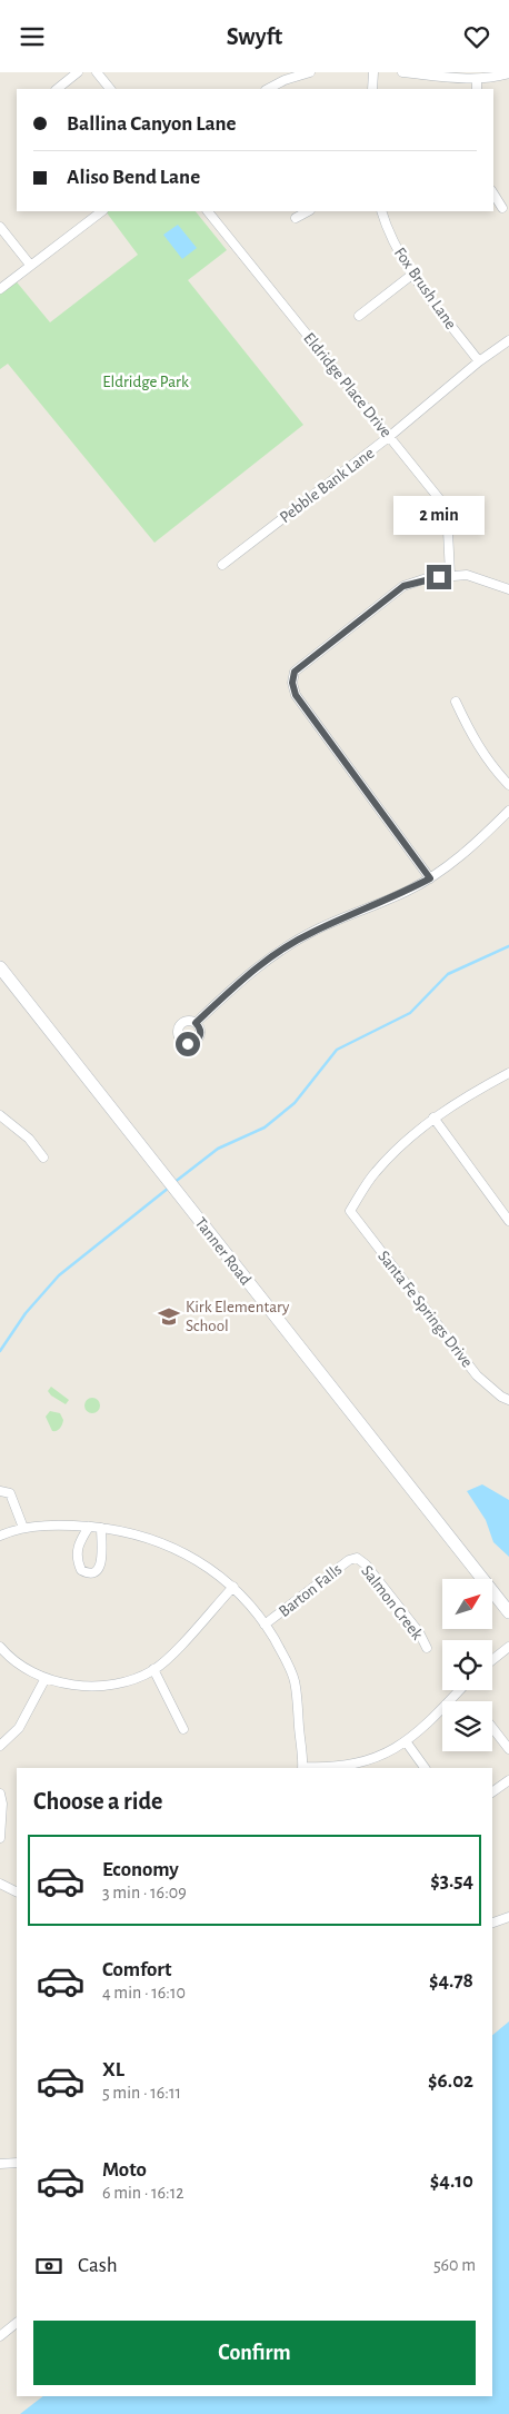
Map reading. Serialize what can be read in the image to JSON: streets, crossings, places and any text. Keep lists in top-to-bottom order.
{
  "streets": {
    "main road": ["Tanner Road"],
    "street": [
      "Fox Brush Lane",
      "Eldridge Place Drive",
      "Pebble Bank Lane",
      "Santa Fe Springs Drive",
      "Barton Falls",
      "Salmon Creek"
    ]
  },
  "crossings": [
    ["Fox Brush Lane", "Pebble Bank Lane"],
    ["Eldridge Place Drive", "Pebble Bank Lane"],
    ["Barton Falls", "Salmon Creek"]
  ],
  "parks": ["Eldridge Park"],
  "places": {
    "school or university": ["Kirk Elementary School"]
  },
  "north": "top right",
  "page": {
    "header": "Swyft",
    "banner": ["Ballina Canyon Lane", "Aliso Bend Lane"],
    "bubble": "2 min",
    "heading": "Choose a ride",
    "list": [
      {
        "name": "Economy",
        "note": "3 min · 16:09",
        "value": "$3.54"
      },
      {
        "name": "Comfort",
        "note": "4 min · 16:10",
        "value": "$4.78"
      },
      {
        "name": "XL",
        "note": "5 min · 16:11",
        "value": "$6.02"
      },
      {
        "name": "Moto",
        "note": "6 min · 16:12",
        "value": "$4.10"
      }
    ],
    "pay": ["Cash", "560 m"],
    "buttons": "Confirm"
  }
}
